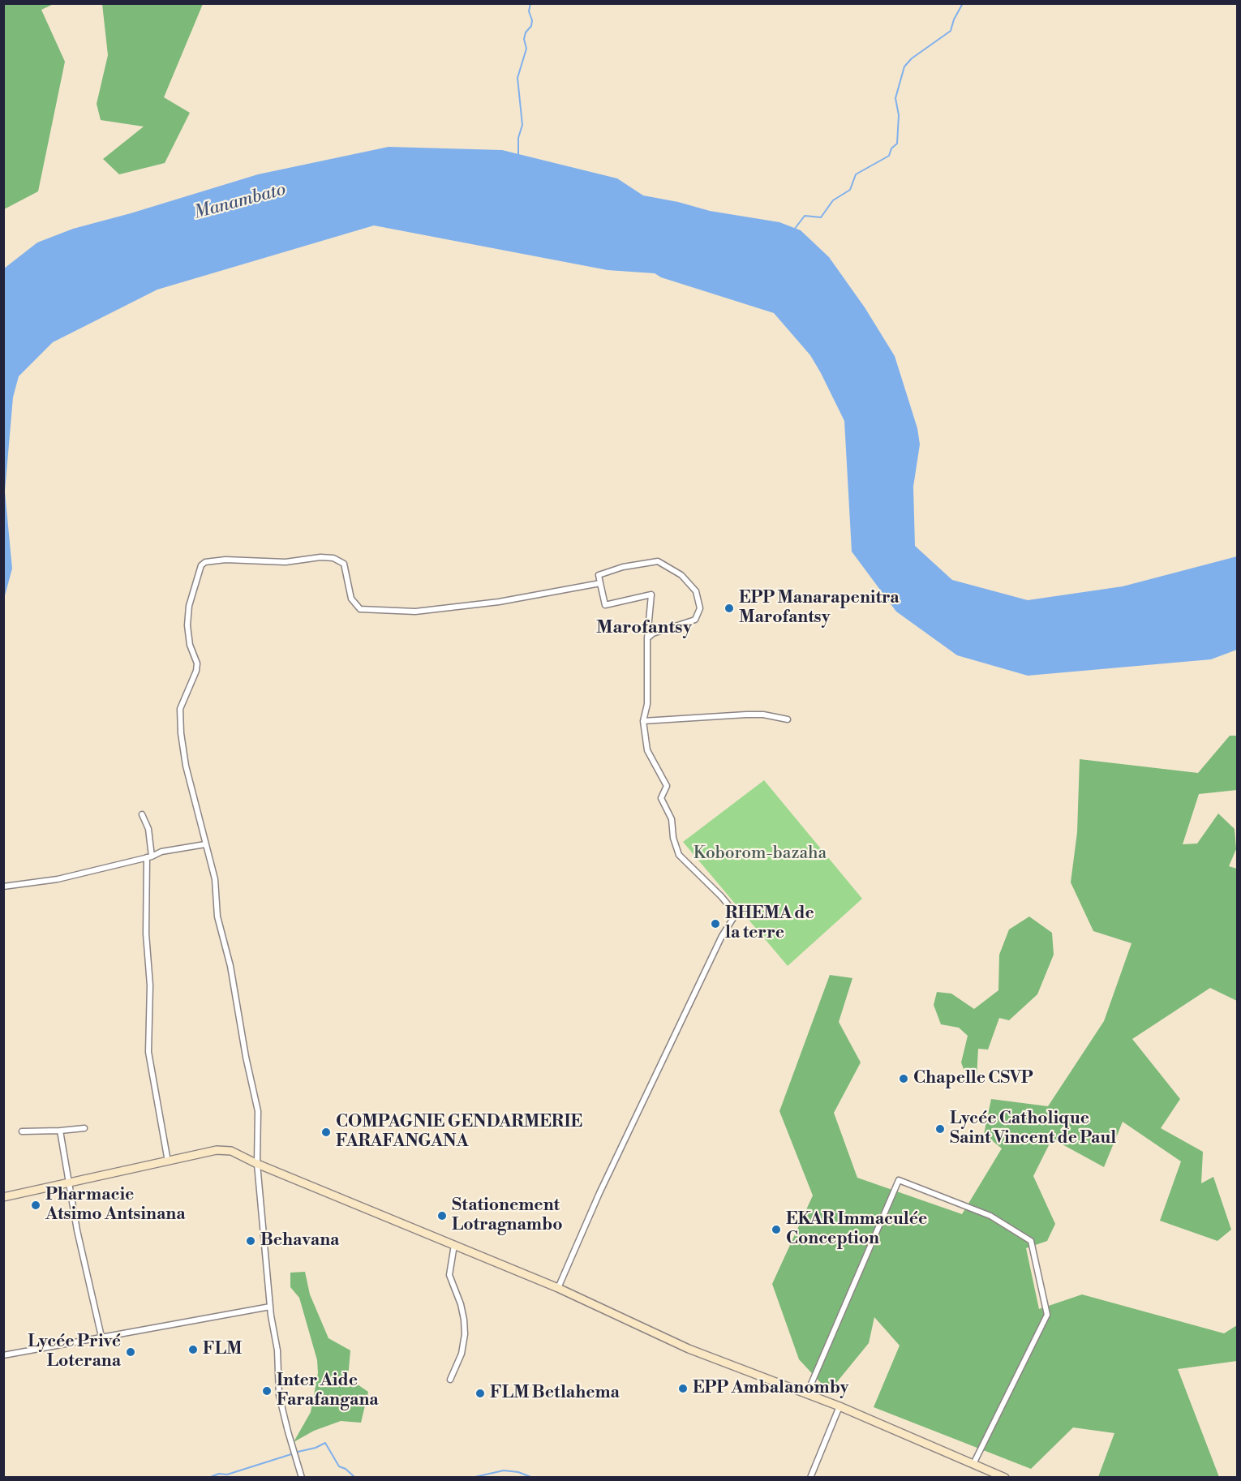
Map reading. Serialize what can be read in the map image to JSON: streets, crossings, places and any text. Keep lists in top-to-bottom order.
{
  "districts": ["Marofantsy"],
  "water": ["Manambato"],
  "parks": ["Koborom-bazaha"],
  "places": [
    "EPP Manarapenitra Marofantsy",
    "RHEMA de la terre",
    "Chapelle CSVP",
    "Lycée Catholique Saint Vincent de Paul",
    "COMPAGNIE GENDARMERIE FARAFANGANA",
    "Pharmacie Atsimo Antsinana",
    "Stationement Lotragnambo",
    "EKAR Immaculée Conception",
    "Behavana",
    "FLM",
    "Lycée Privé Loterana",
    "EPP Ambalanomby",
    "Inter Aide Farafangana",
    "FLM Betlahema"
  ]
}
